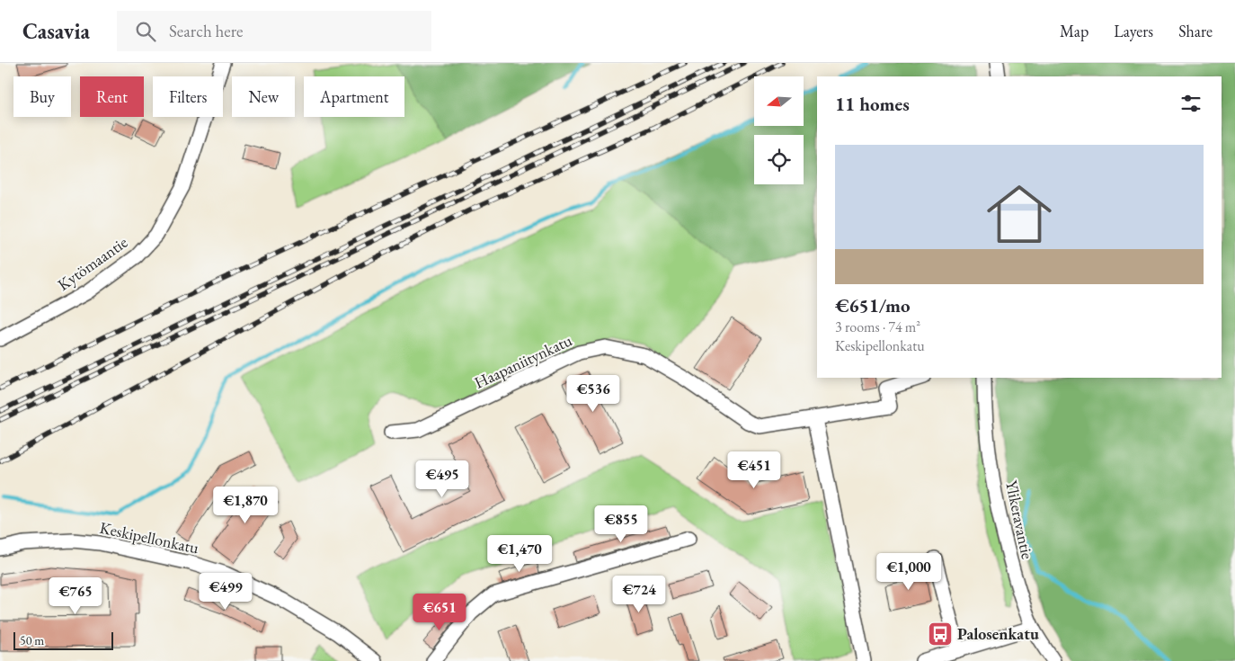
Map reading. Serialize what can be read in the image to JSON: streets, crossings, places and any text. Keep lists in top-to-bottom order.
{
  "streets": {
    "street": [
      "Kytömaantie",
      "Haapaniitynkatu",
      "Ylikeravantie",
      "Keskipellonkatu"
    ]
  },
  "places": {
    "bus stop": ["Palosenkatu"]
  },
  "scale_bar": "50 m",
  "north": "left",
  "page": {
    "header": "Casavia",
    "search": "Search here",
    "nav": ["Map", "Layers", "Share"],
    "chip": [
      "Buy",
      "Rent",
      "Filters",
      "New",
      "Apartment"
    ],
    "heading": "11 homes",
    "list": [
      {
        "name": "€651/mo",
        "note": "3 rooms · 74 m² · Keskipellonkatu"
      }
    ],
    "price": [
      "€536",
      "€451",
      "€495",
      "€1,870",
      "€855",
      "€1,470",
      "€1,000",
      "€499",
      "€724",
      "€765",
      "€651"
    ],
    "scale": "50 m"
  }
}
